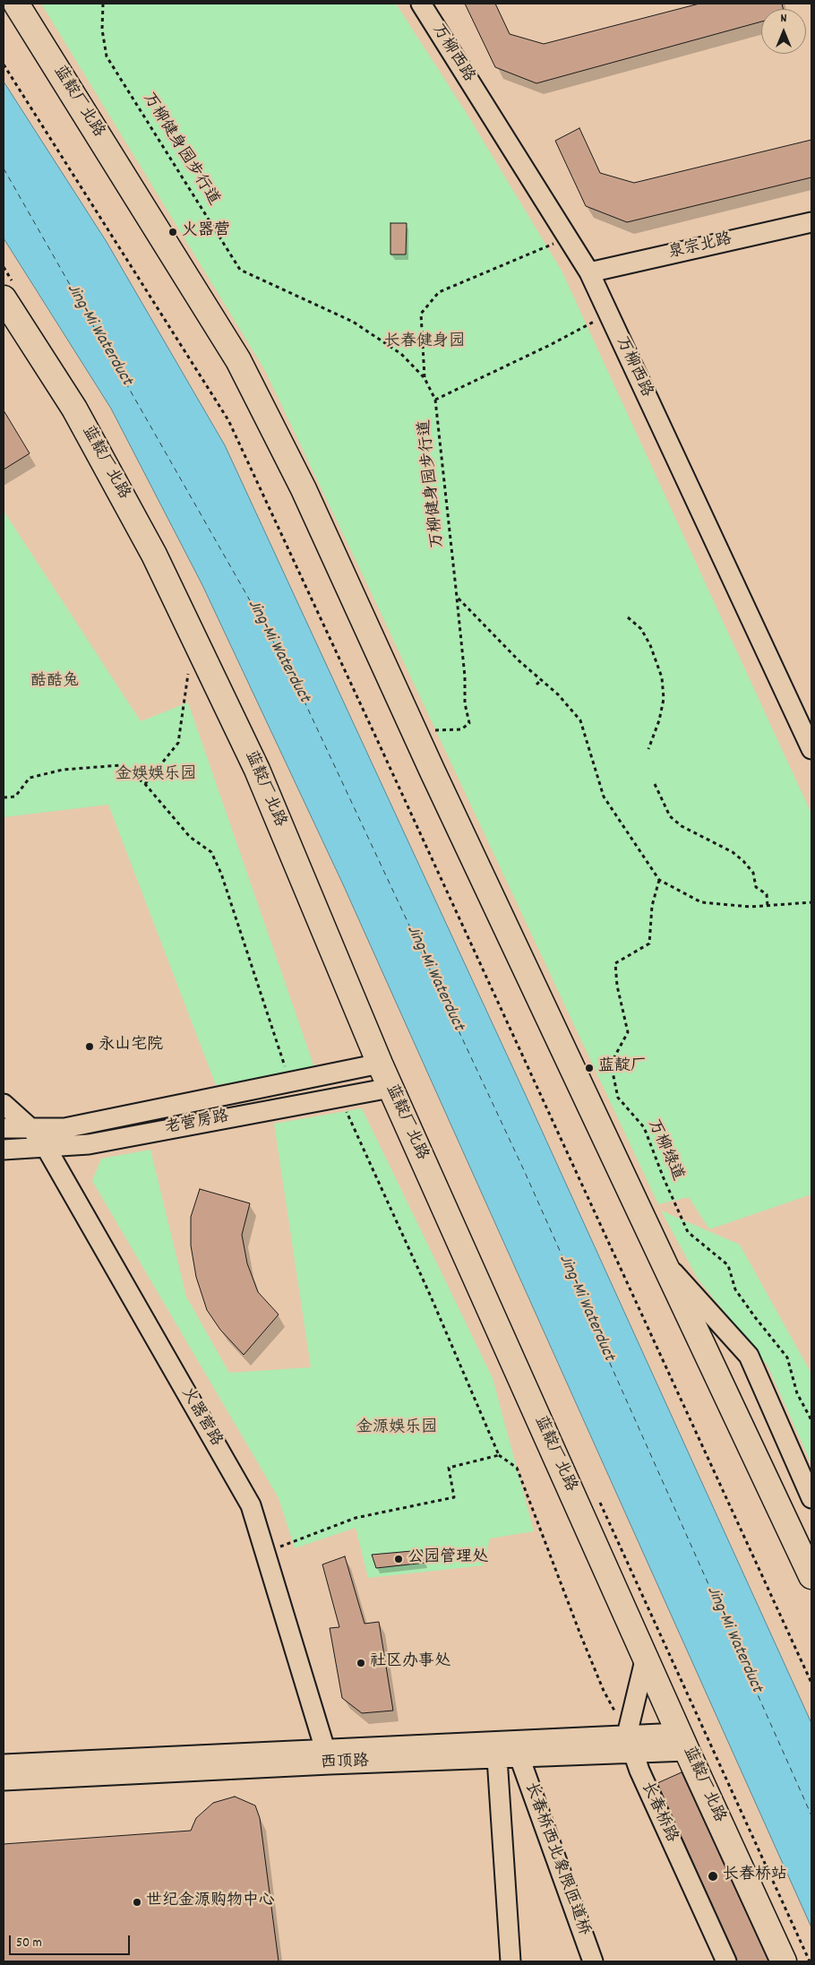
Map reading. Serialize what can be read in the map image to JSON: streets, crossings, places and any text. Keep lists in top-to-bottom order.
{
  "streets": {
    "highway": ["蓝靛厂北路"],
    "street": [
      "万柳西路",
      "泉宗北路",
      "老营房路",
      "火器营路",
      "西顶路",
      "长春桥路",
      "长春桥西北象限匝道桥"
    ],
    "path": ["万柳健身园步行道", "万柳绿道"]
  },
  "crossings": [
    ["万柳西路", "泉宗北路"],
    ["蓝靛厂北路", "老营房路"],
    ["蓝靛厂北路", "西顶路"],
    ["老营房路", "火器营路"],
    ["火器营路", "西顶路"],
    ["西顶路", "长春桥路"],
    ["西顶路", "长春桥西北象限匝道桥"]
  ],
  "water": ["Jing-Mi Waterduct"],
  "parks": [
    "长春健身园",
    "酷酷兔",
    "金娱娱乐园",
    "金源娱乐园"
  ],
  "places": [
    "火器营",
    "永山宅院",
    "蓝靛厂",
    "公园管理处",
    "社区办事处",
    "长春桥站",
    "世纪金源购物中心"
  ],
  "scale_bar": "50 m",
  "north": "top"
}
